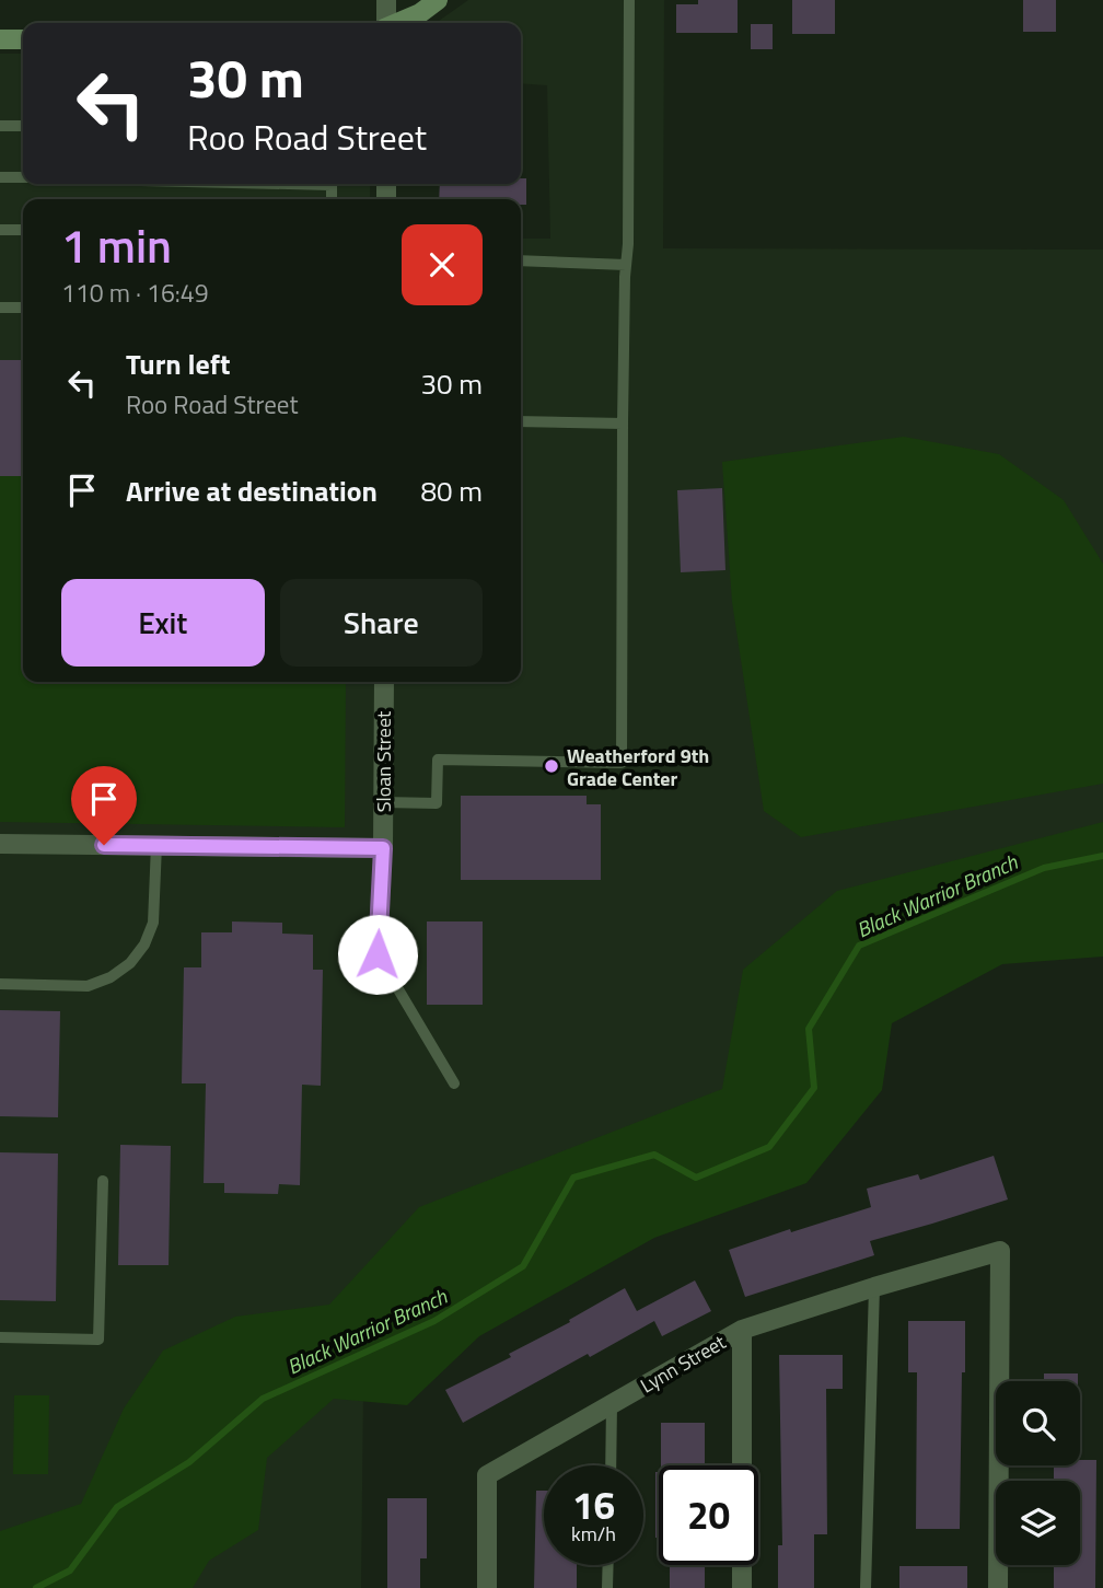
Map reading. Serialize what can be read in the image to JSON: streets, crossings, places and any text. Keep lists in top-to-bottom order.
{
  "streets": {
    "street": ["Sloan Street", "Lynn Street"]
  },
  "water": ["Black Warrior Branch"],
  "places": ["Weatherford 9th Grade Center"],
  "page": {
    "turn": ["30 m", "Roo Road Street"],
    "heading": ["1 min", "110 m · 16:49"],
    "list": [
      {
        "name": "Turn left",
        "note": "Roo Road Street",
        "value": "30 m"
      },
      {
        "name": "Arrive at destination",
        "value": "80 m"
      }
    ],
    "buttons": ["Exit", "Share"],
    "speed": "16 km/h",
    "limit": "20"
  }
}
